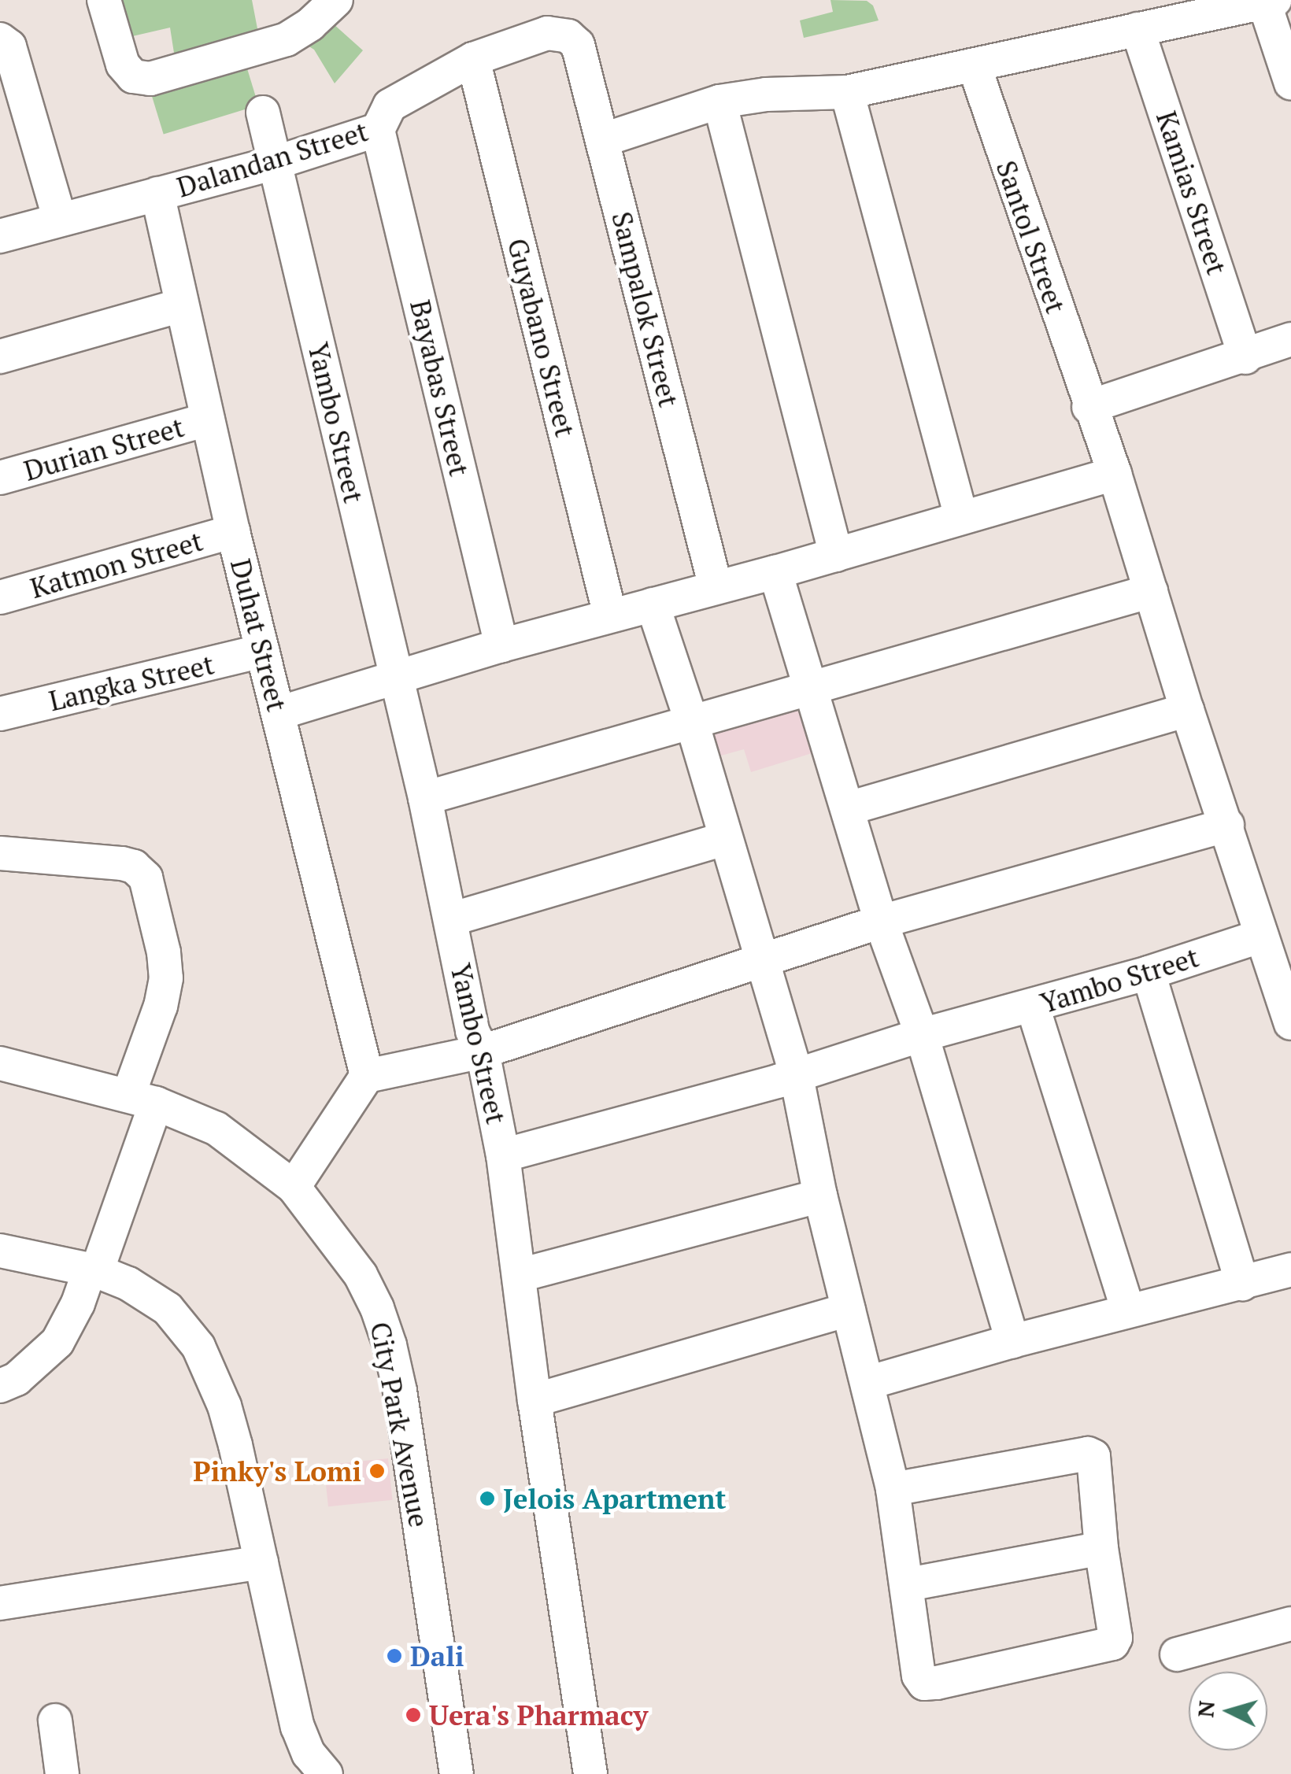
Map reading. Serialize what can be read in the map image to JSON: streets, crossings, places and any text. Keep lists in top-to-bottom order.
{
  "streets": {
    "street": [
      "Dalandan Street",
      "Kamias Street",
      "Santol Street",
      "Sampalok Street",
      "Guyabano Street",
      "Bayabas Street",
      "Yambo Street",
      "Durian Street",
      "Katmon Street",
      "Duhat Street",
      "Langka Street",
      "City Park Avenue"
    ]
  },
  "crossings": [
    ["Dalandan Street", "Sampalok Street"],
    ["Dalandan Street", "Guyabano Street"],
    ["Dalandan Street", "Bayabas Street"],
    ["Dalandan Street", "Yambo Street"],
    ["Dalandan Street", "Duhat Street"],
    ["Santol Street", "Yambo Street"],
    ["Durian Street", "Duhat Street"],
    ["Katmon Street", "Duhat Street"],
    ["Duhat Street", "Langka Street"]
  ],
  "places": [
    "Pinky's Lomi",
    "Jelois Apartment",
    "Dali",
    "Uera's Pharmacy"
  ],
  "north": "left"
}
